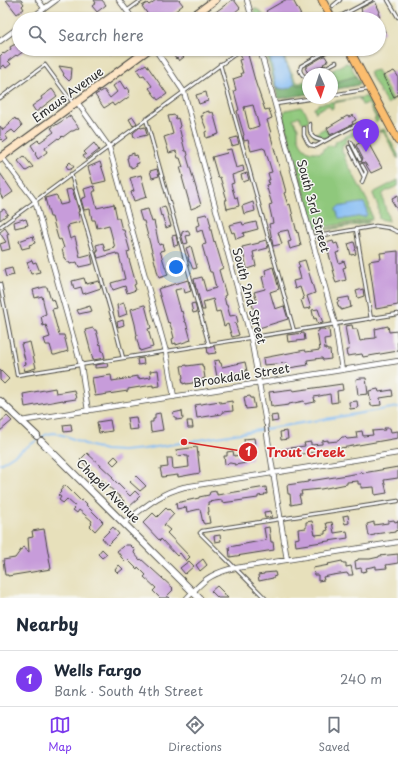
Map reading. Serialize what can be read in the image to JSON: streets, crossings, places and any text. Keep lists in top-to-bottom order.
{
  "streets": {
    "main road": ["Emaus Avenue"],
    "street": [
      "South 3rd Street",
      "South 2nd Street",
      "Brookdale Street",
      "Chapel Avenue"
    ]
  },
  "crossings": [
    ["South 3rd Street", "Brookdale Street"],
    ["South 2nd Street", "Brookdale Street"],
    ["Brookdale Street", "Chapel Avenue"]
  ],
  "places": ["Trout Creek"],
  "north": "bottom",
  "page": {
    "search": "Search here",
    "pins": "1",
    "heading": "Nearby",
    "list": [
      {
        "mark": "1",
        "name": "Wells Fargo",
        "note": "Bank · South 4th Street",
        "value": "240 m"
      }
    ],
    "nav": ["Map", "Directions", "Saved"]
  }
}
